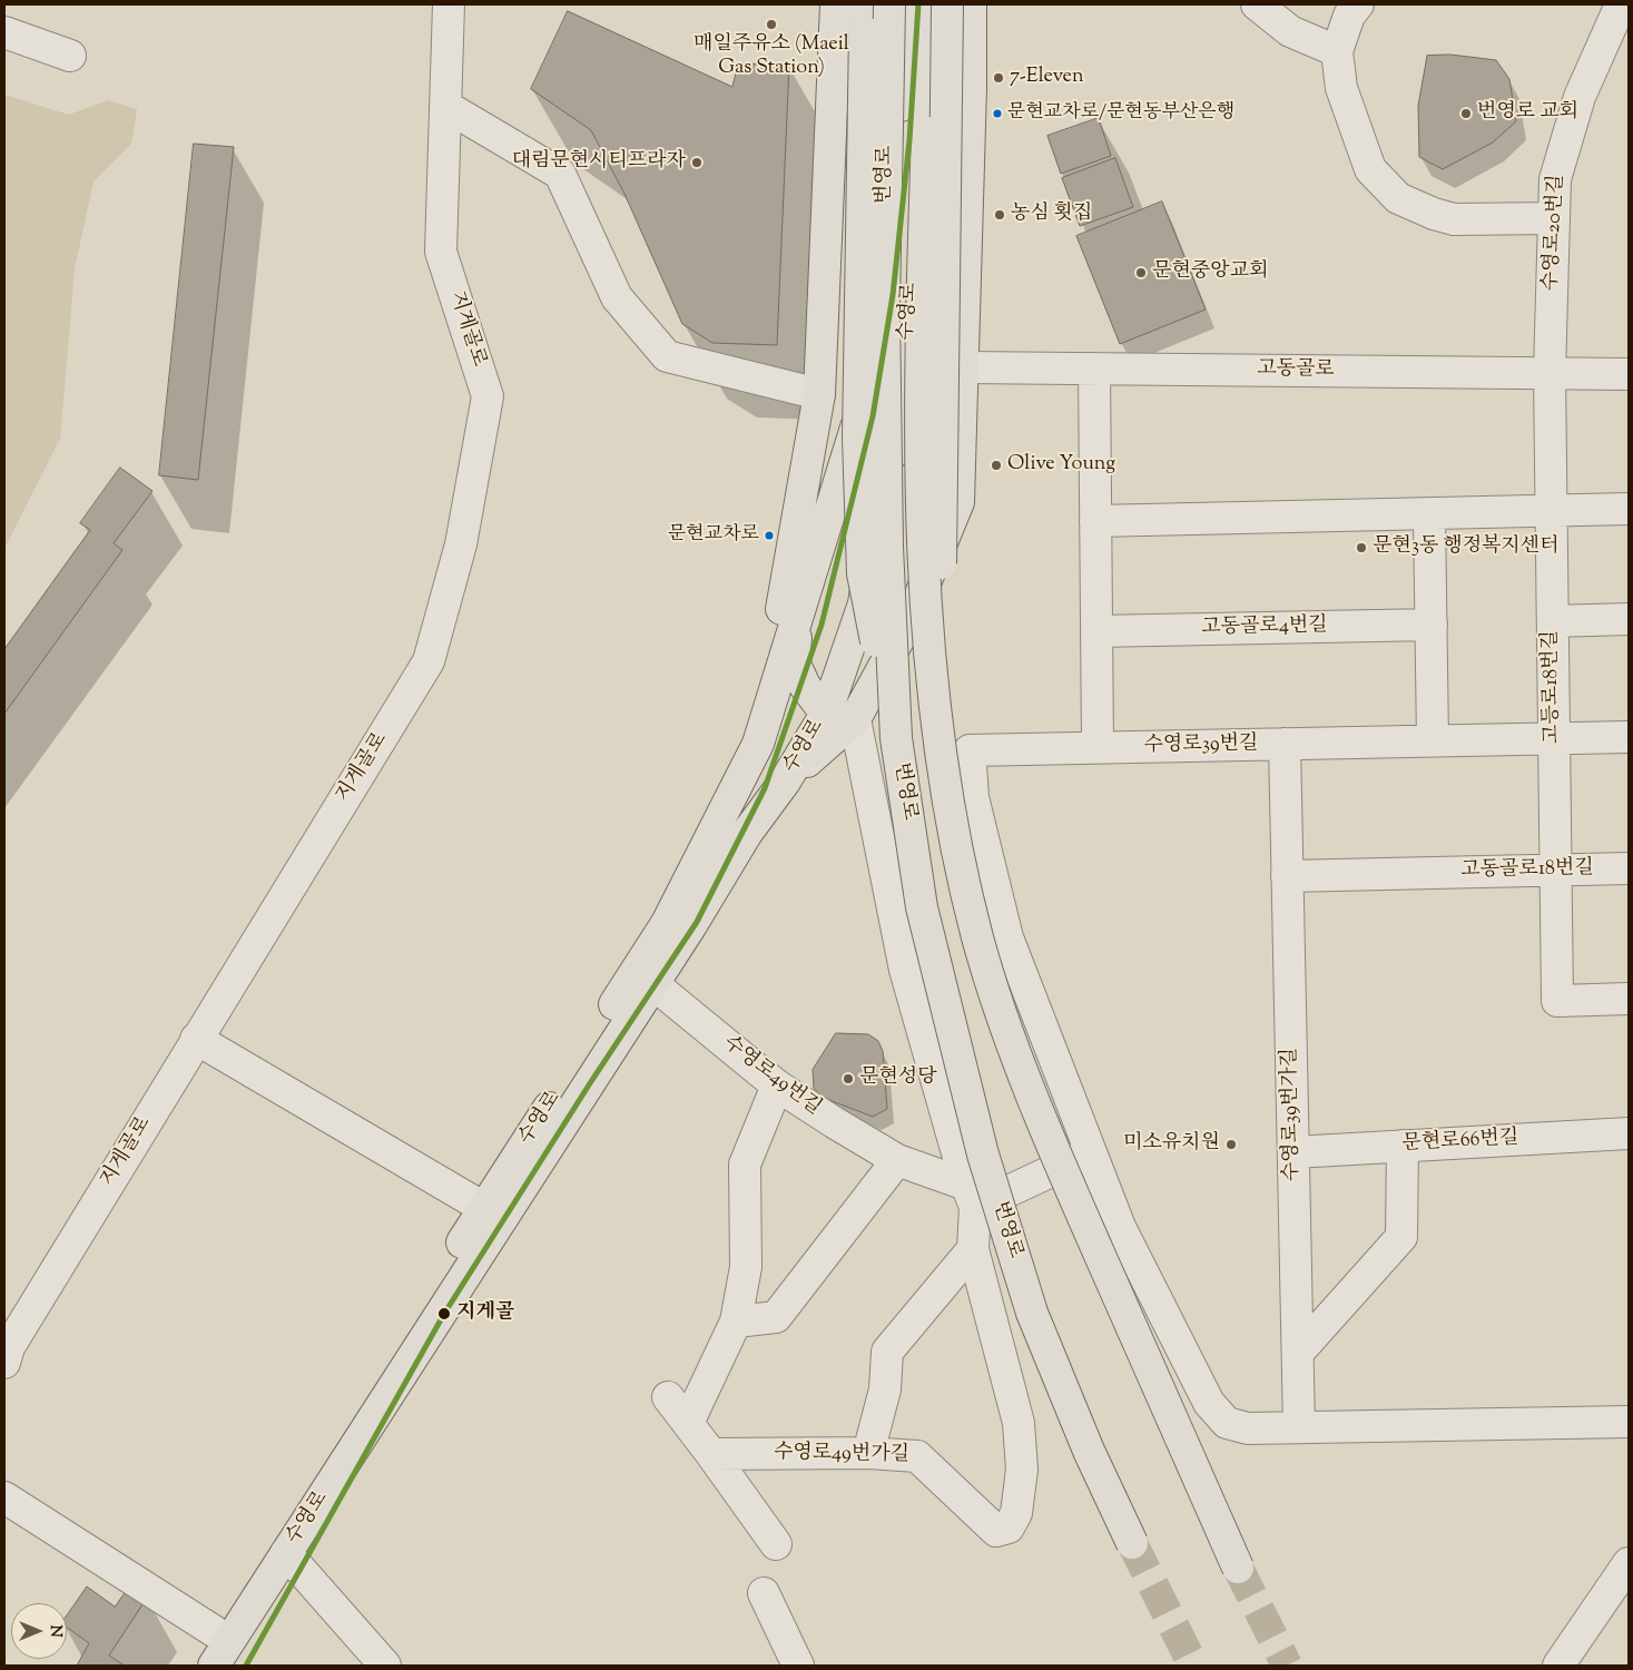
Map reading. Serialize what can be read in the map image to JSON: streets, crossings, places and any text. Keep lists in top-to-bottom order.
{
  "streets": {
    "main road": ["번영로", "수영로"],
    "street": [
      "수영로20번길",
      "지게골로",
      "고동골로",
      "고동골로4번길",
      "고등로18번길",
      "수영로39번길",
      "고동골로18번길",
      "수영로49번길",
      "수영로39번가길",
      "문현로66번길",
      "수영로49번가길"
    ]
  },
  "crossings": [
    ["수영로20번길", "고동골로"],
    ["수영로20번길", "고등로18번길"],
    ["수영로", "수영로49번길"],
    ["고동골로", "고등로18번길"],
    ["고등로18번길", "수영로39번길"],
    ["고등로18번길", "고동골로18번길"],
    ["수영로39번길", "수영로39번가길"],
    ["고동골로18번길", "수영로39번가길"],
    ["수영로39번가길", "문현로66번길"]
  ],
  "places": [
    "매일주유소 (Maeil Gas Station)",
    "7-Eleven",
    "문현교차로/문현동부산은행",
    "번영로 교회",
    "대림문현시티프라자",
    "농심 횟집",
    "문현중앙교회",
    "Olive Young",
    "문현교차로",
    "문현3동 행정복지센터",
    "문현성당",
    "미소유치원",
    "지게골"
  ],
  "north": "right"
}
